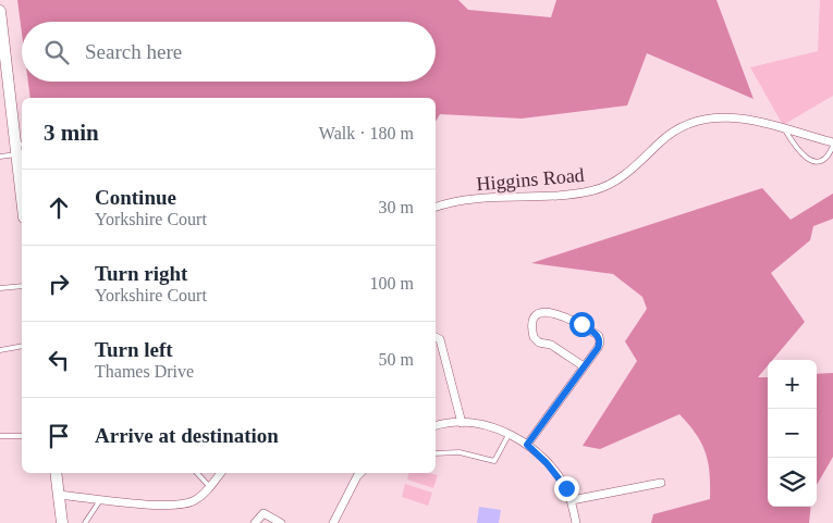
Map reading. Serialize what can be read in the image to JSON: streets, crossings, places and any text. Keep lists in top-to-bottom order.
{
  "streets": {
    "street": ["Higgins Road"]
  },
  "page": {
    "search": "Search here",
    "heading": ["3 min", "Walk · 180 m"],
    "list": [
      ["Continue", "Yorkshire Court", "30 m"],
      ["Turn right", "Yorkshire Court", "100 m"],
      ["Turn left", "Thames Drive", "50 m"],
      "Arrive at destination"
    ],
    "map_buttons": ["+", "−"]
  }
}
